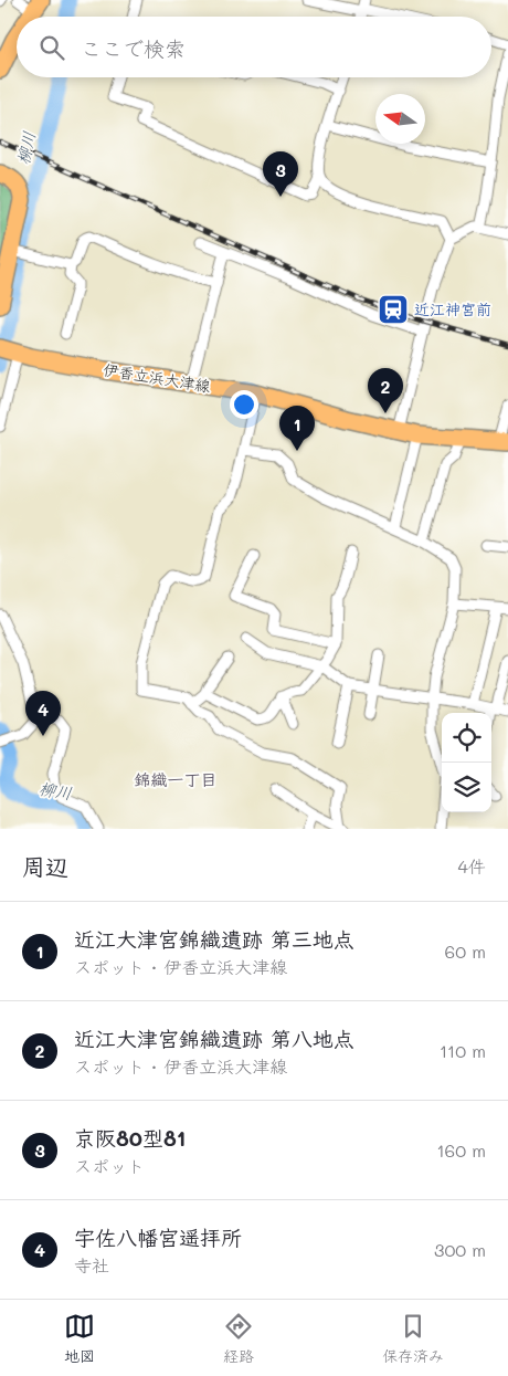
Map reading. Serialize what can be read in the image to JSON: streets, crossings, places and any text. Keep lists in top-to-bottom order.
{
  "streets": {
    "main road": ["伊香立浜大津線"]
  },
  "districts": ["錦織一丁目"],
  "water": ["柳川"],
  "places": {
    "station": ["近江神宮前"]
  },
  "north": "left",
  "page": {
    "search": "ここで検索",
    "pins": [
      "3",
      "2",
      "1",
      "4"
    ],
    "heading": ["周辺", "4件"],
    "list": [
      {
        "mark": "1",
        "name": "近江大津宮錦織遺跡 第三地点",
        "note": "スポット · 伊香立浜大津線",
        "value": "60 m"
      },
      {
        "mark": "2",
        "name": "近江大津宮錦織遺跡 第八地点",
        "note": "スポット · 伊香立浜大津線",
        "value": "110 m"
      },
      {
        "mark": "3",
        "name": "京阪80型81",
        "note": "スポット",
        "value": "160 m"
      },
      {
        "mark": "4",
        "name": "宇佐八幡宮遥拝所",
        "note": "寺社",
        "value": "300 m"
      }
    ],
    "nav": ["地図", "経路", "保存済み"]
  }
}
